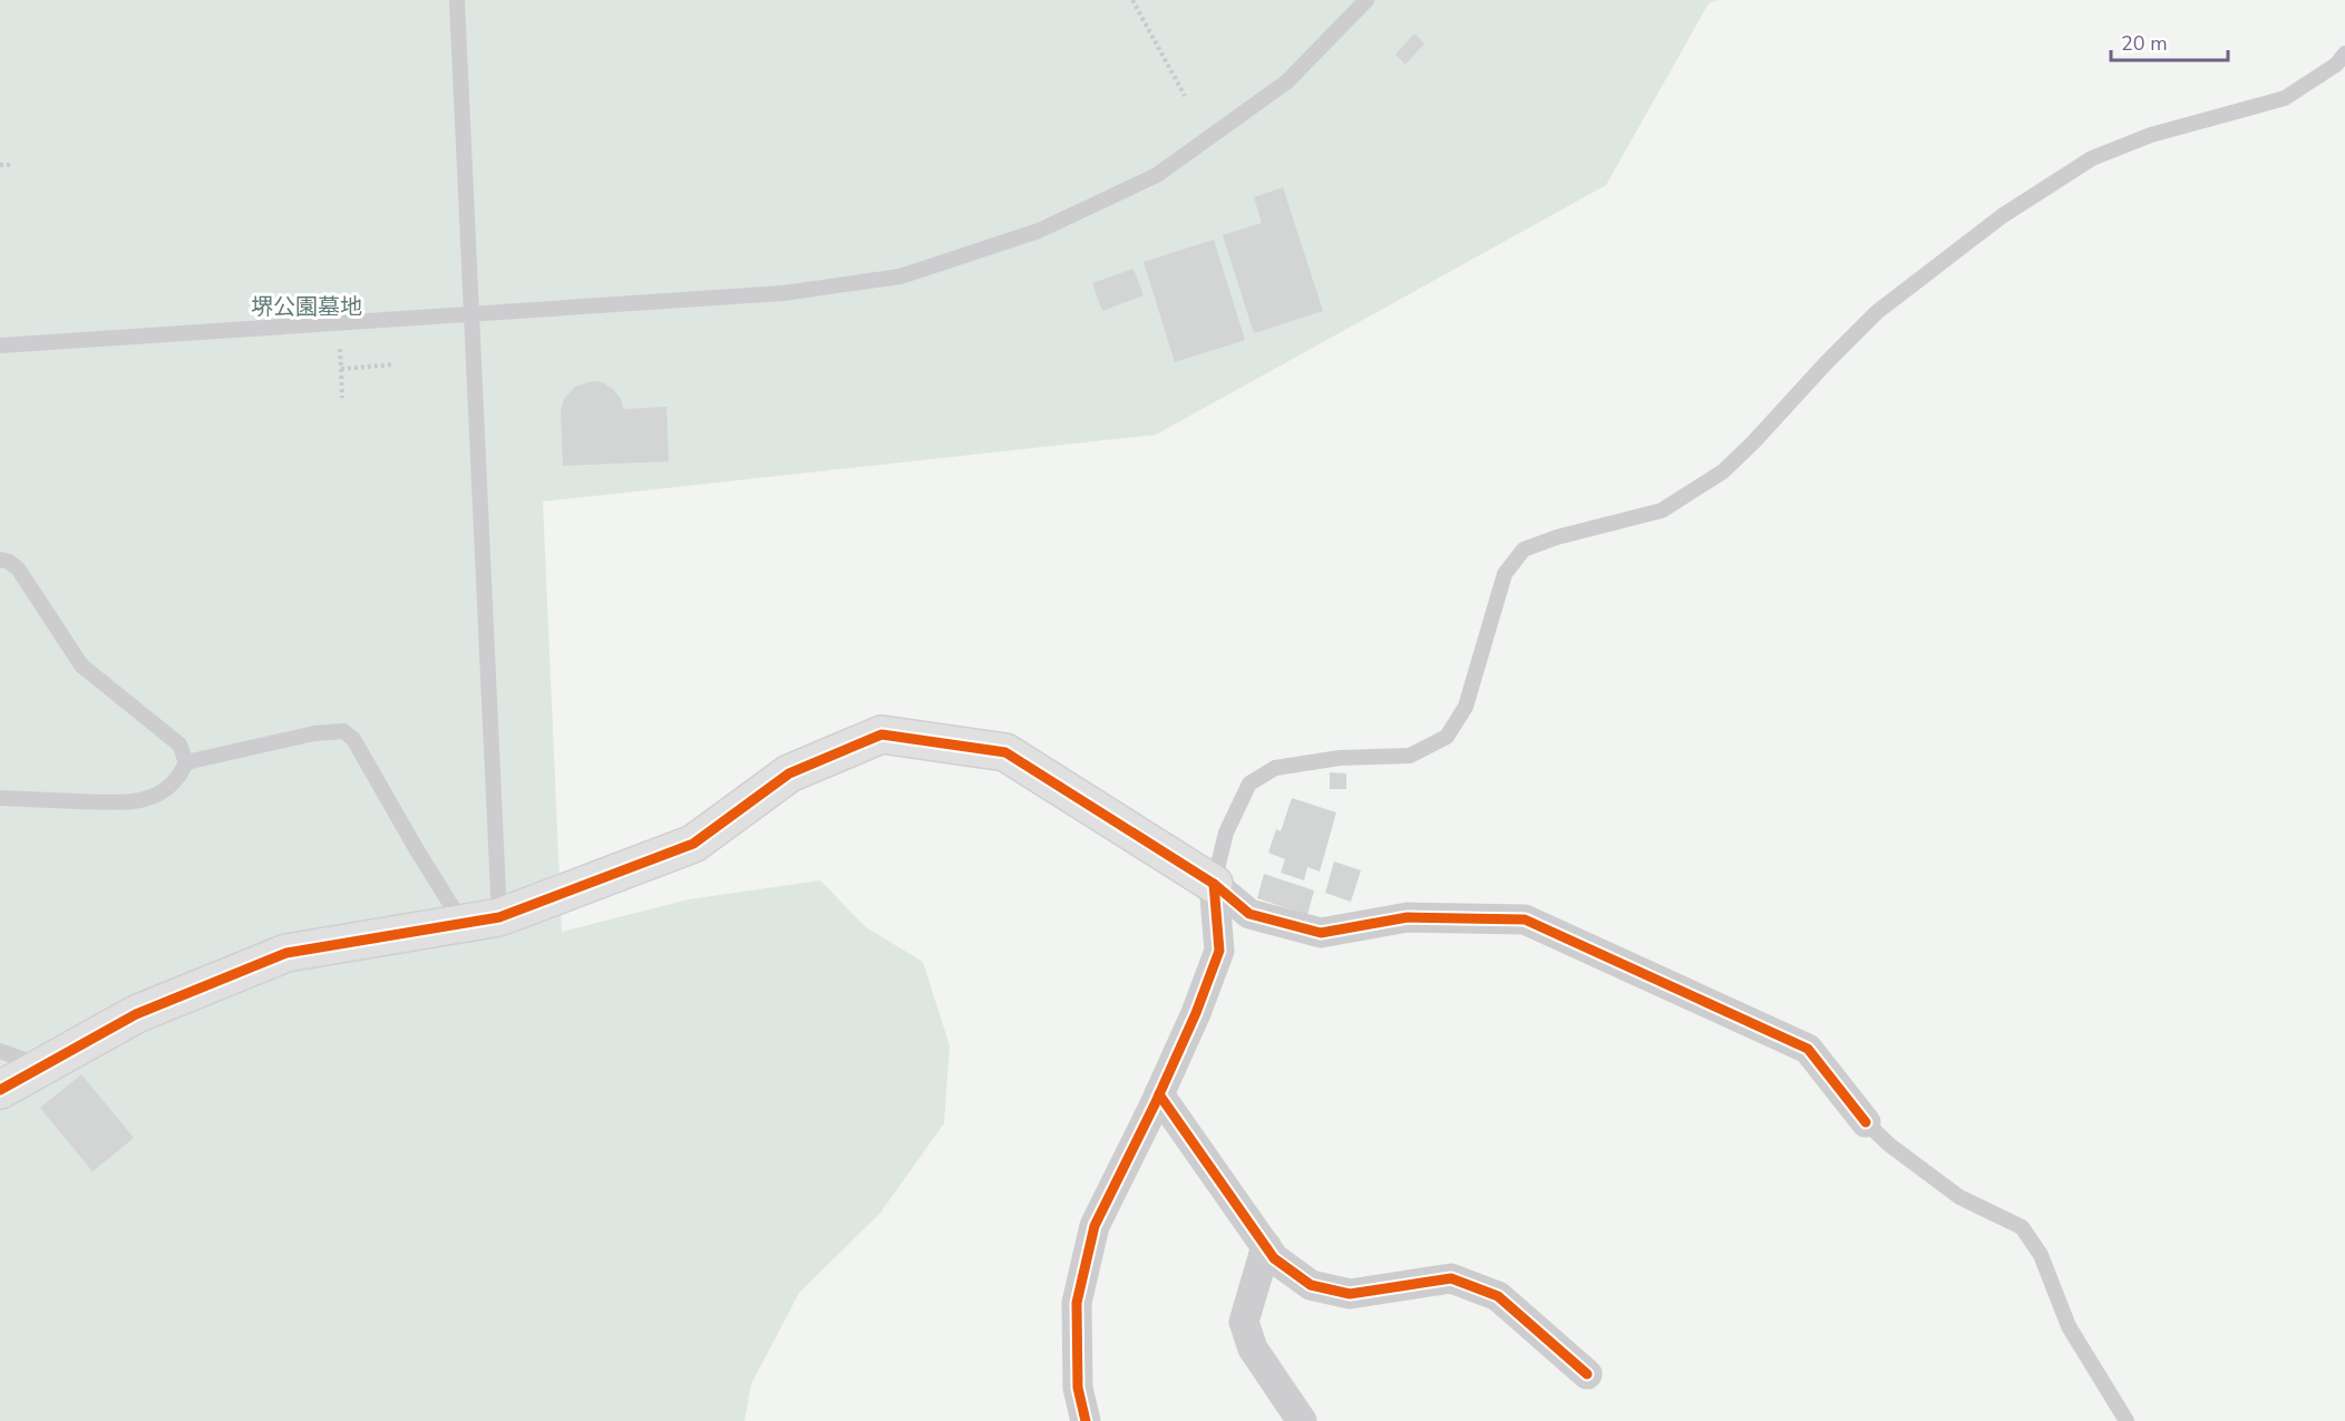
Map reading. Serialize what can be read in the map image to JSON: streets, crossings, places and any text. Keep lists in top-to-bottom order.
{
  "parks": ["堺公園墓地"],
  "scale_bar": "20 m"
}
